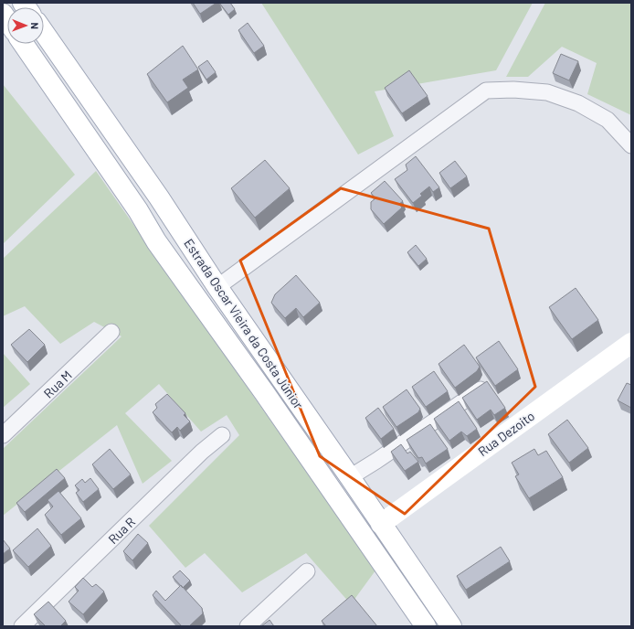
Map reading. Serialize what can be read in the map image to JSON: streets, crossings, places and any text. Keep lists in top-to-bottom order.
{
  "streets": {
    "main road": ["Estrada Oscar Vieira da Costa Júnior", "Rua Dezoito"],
    "street": ["Rua M", "Rua R"]
  },
  "crossings": [
    ["Estrada Oscar Vieira da Costa Júnior", "Rua Dezoito"]
  ],
  "north": "right"
}
